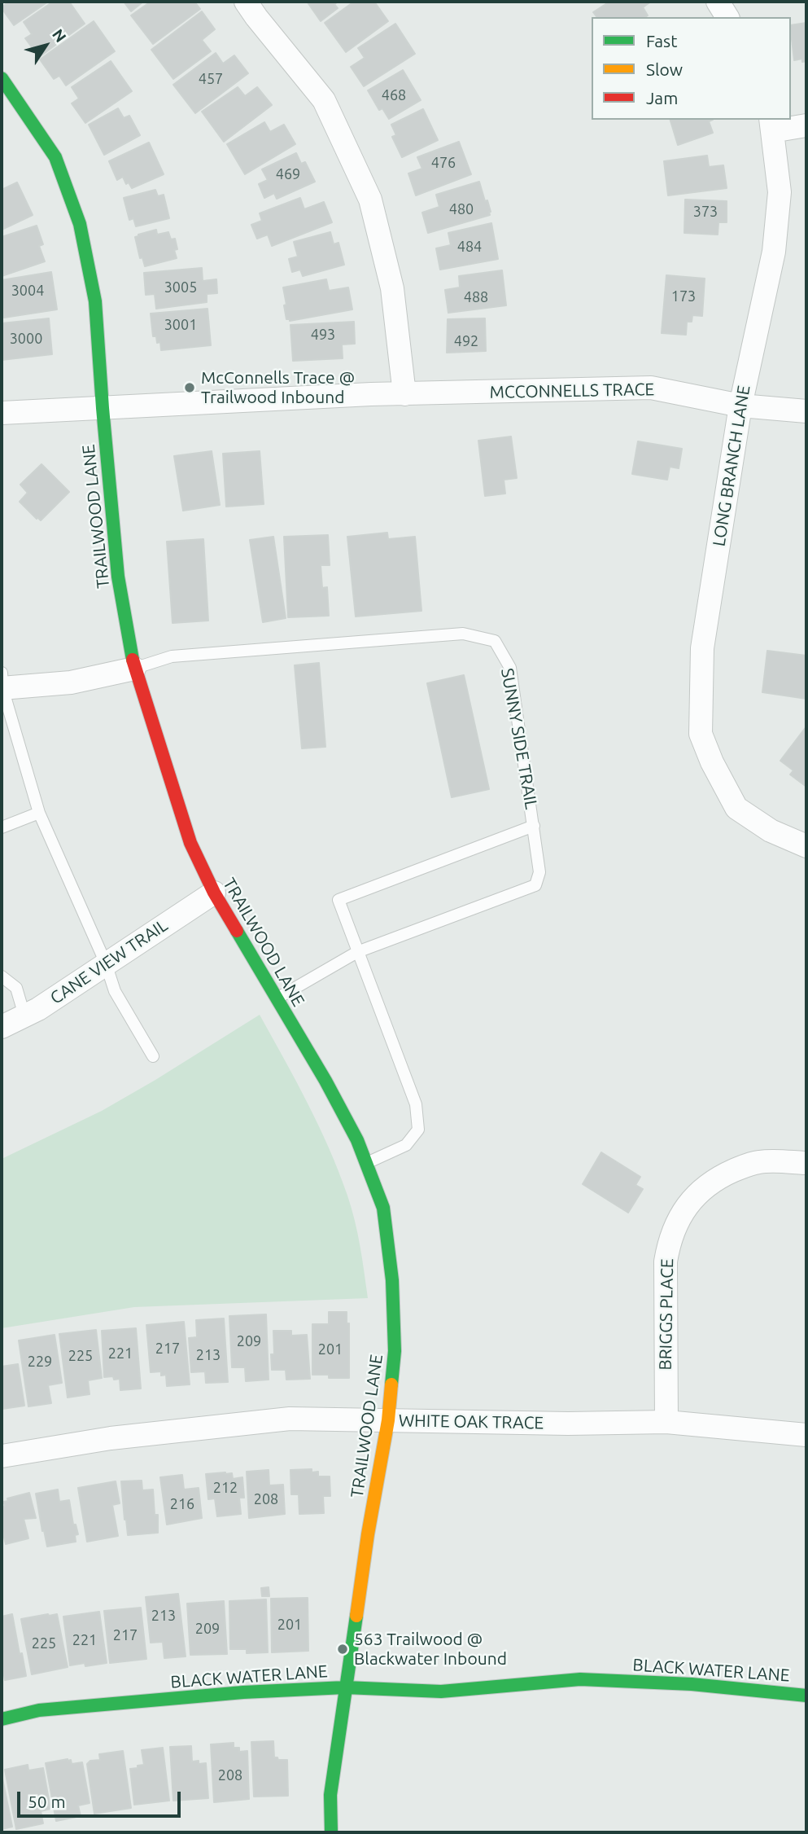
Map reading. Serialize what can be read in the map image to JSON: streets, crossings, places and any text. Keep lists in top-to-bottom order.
{
  "streets": {
    "street": [
      "MCCONNELLS TRACE",
      "LONG BRANCH LANE",
      "TRAILWOOD LANE",
      "CANE VIEW TRAIL",
      "BRIGGS PLACE",
      "WHITE OAK TRACE",
      "BLACK WATER LANE"
    ],
    "lane": ["SUNNY SIDE TRAIL"]
  },
  "crossings": [
    ["MCCONNELLS TRACE", "LONG BRANCH LANE"],
    ["MCCONNELLS TRACE", "TRAILWOOD LANE"],
    ["TRAILWOOD LANE", "SUNNY SIDE TRAIL"],
    ["TRAILWOOD LANE", "CANE VIEW TRAIL"],
    ["TRAILWOOD LANE", "WHITE OAK TRACE"],
    ["TRAILWOOD LANE", "BLACK WATER LANE"],
    ["BRIGGS PLACE", "WHITE OAK TRACE"]
  ],
  "places": ["McConnells Trace @ Trailwood Inbound", "563 Trailwood @ Blackwater Inbound"],
  "house_numbers": [
    "457",
    "468",
    "476",
    "469",
    "480",
    "373",
    "484",
    "3005",
    "3004",
    "173",
    "488",
    "3001",
    "493",
    "3000",
    "492",
    "209",
    "217",
    "201",
    "221",
    "213",
    "225",
    "229",
    "212",
    "208",
    "216",
    "213",
    "201",
    "209",
    "217",
    "221",
    "225",
    "208"
  ],
  "legend": ["Fast", "Slow", "Jam"],
  "scale_bar": "50 m",
  "north": "top right"
}
